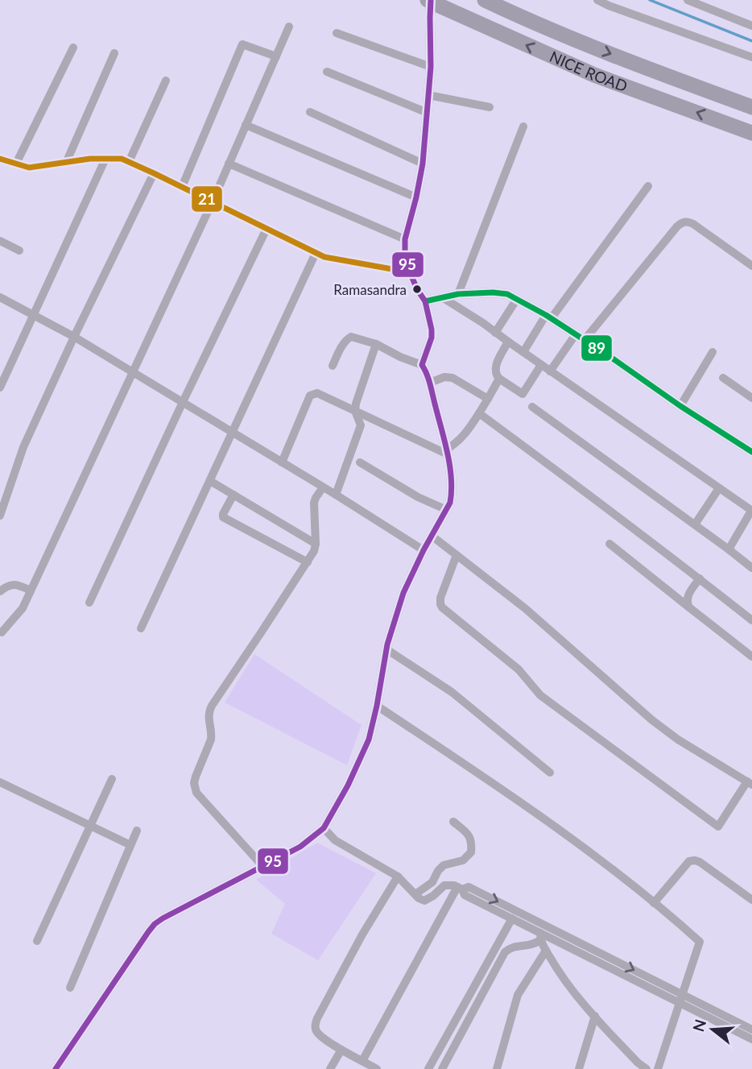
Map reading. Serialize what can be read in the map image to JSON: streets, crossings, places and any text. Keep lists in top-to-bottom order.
{
  "streets": {
    "highway": ["NICE ROAD"]
  },
  "places": ["Ramasandra"],
  "lines": ["transit line 95", "transit line 21", "transit line 89"],
  "north": "left"
}
